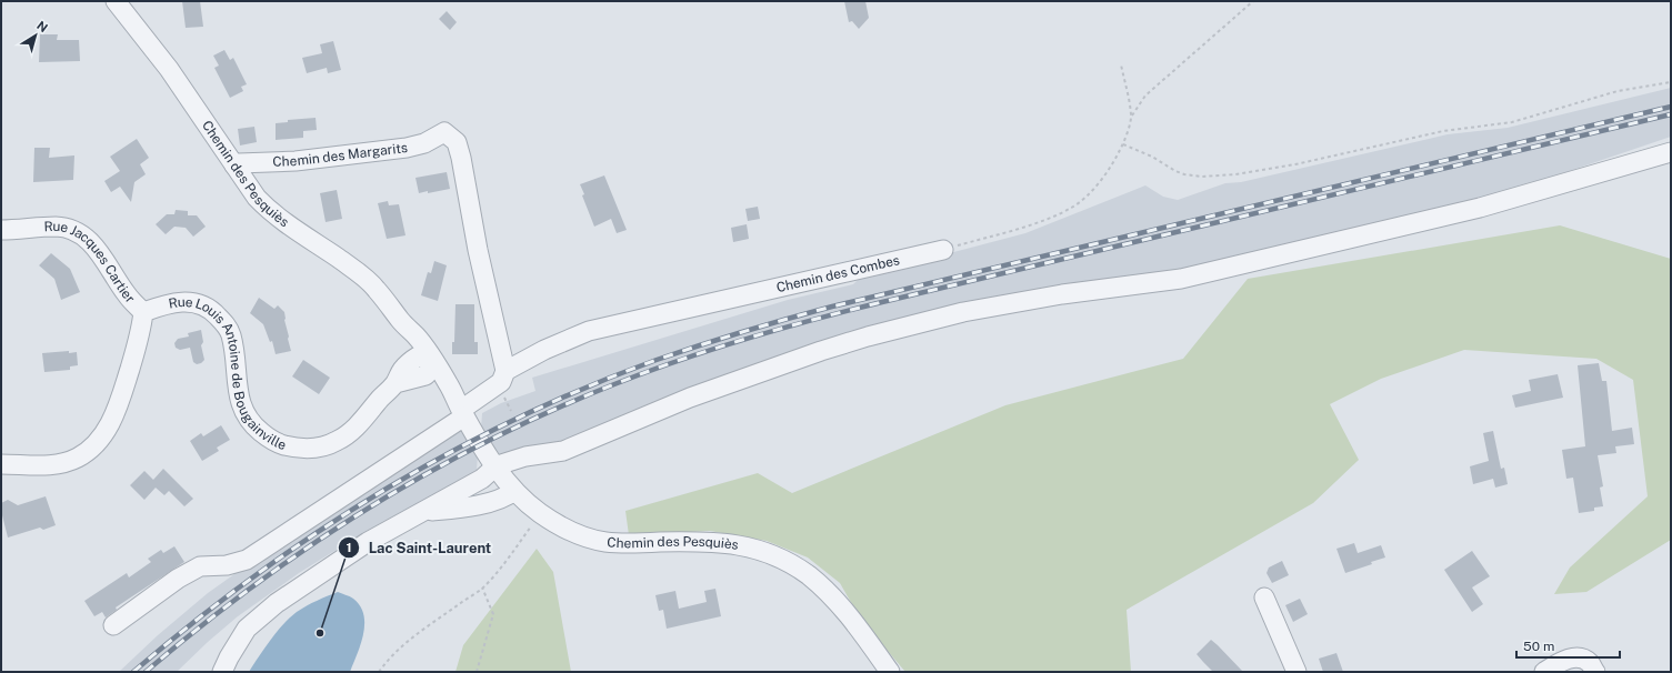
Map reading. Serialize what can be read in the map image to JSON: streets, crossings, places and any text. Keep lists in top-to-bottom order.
{
  "streets": {
    "street": [
      "Chemin des Margarits",
      "Chemin des Pesquiès",
      "Rue Jacques Cartier",
      "Chemin des Combes",
      "Rue Louis Antoine de Bougainville"
    ]
  },
  "crossings": [
    ["Chemin des Margarits", "Chemin des Pesquiès"],
    ["Chemin des Margarits", "Chemin des Combes"],
    ["Chemin des Pesquiès", "Chemin des Combes"],
    ["Chemin des Pesquiès", "Rue Louis Antoine de Bougainville"],
    ["Rue Jacques Cartier", "Rue Louis Antoine de Bougainville"]
  ],
  "places": ["Lac Saint-Laurent"],
  "scale_bar": "50 m",
  "north": "top right"
}
